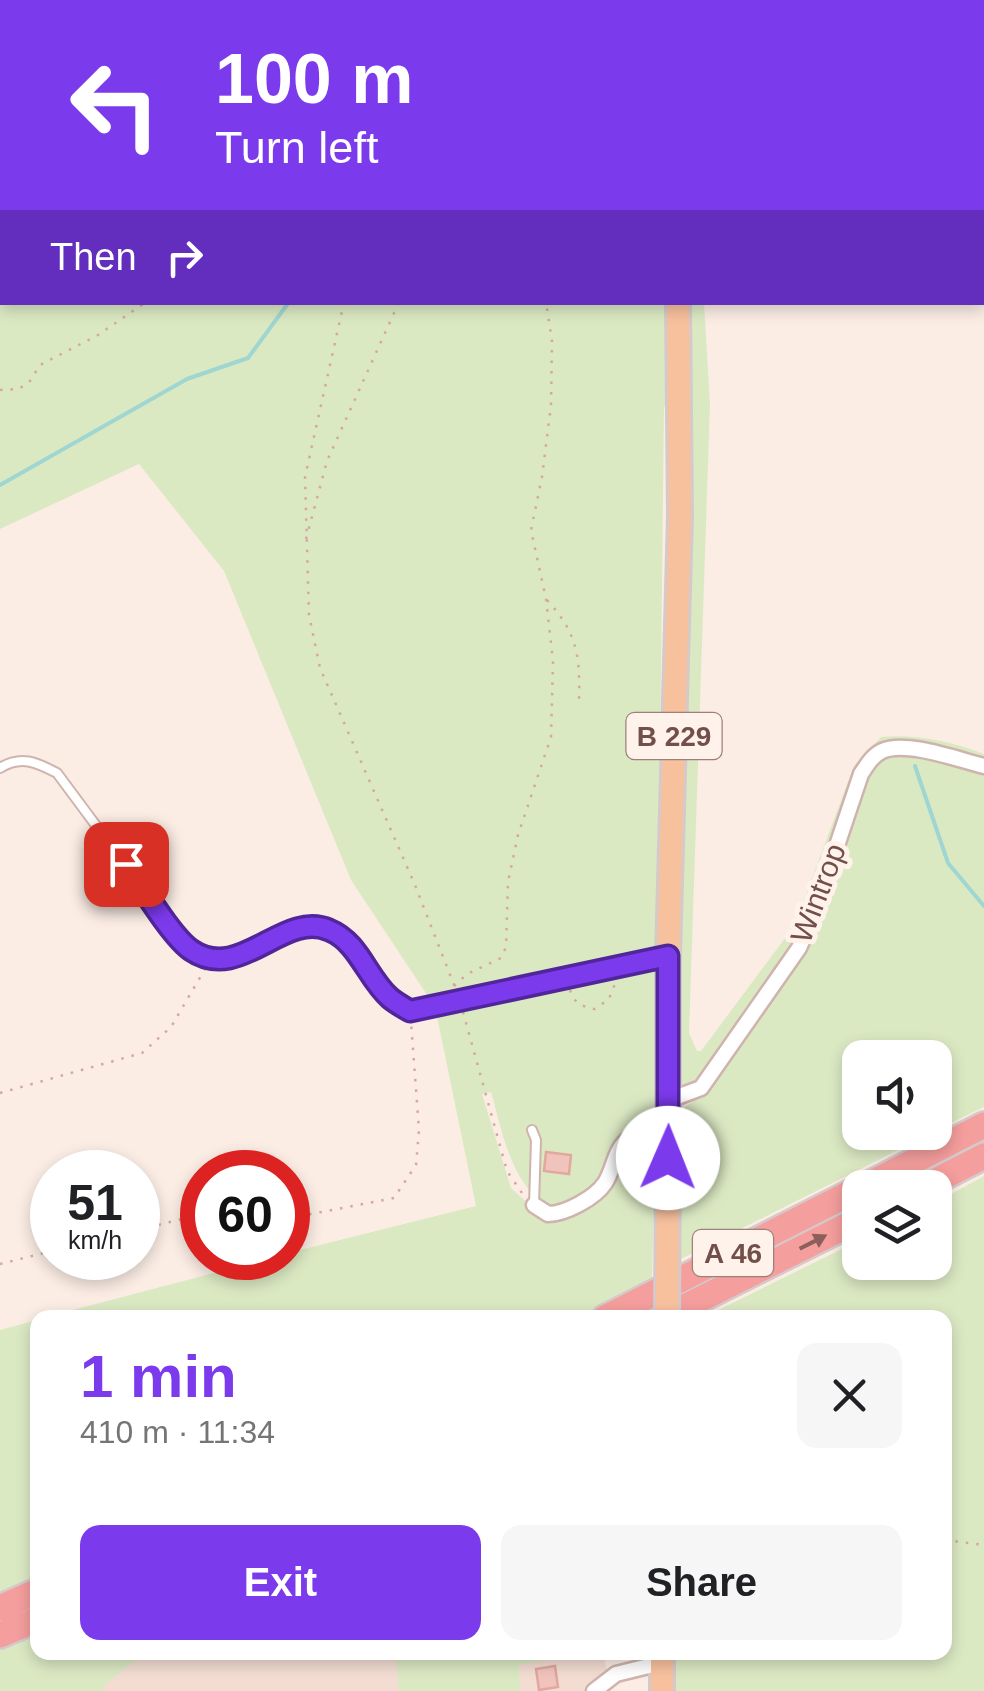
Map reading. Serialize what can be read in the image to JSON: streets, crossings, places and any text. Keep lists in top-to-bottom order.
{
  "streets": {
    "highway": ["A 46"],
    "main road": ["B 229"],
    "street": ["Wintrop"]
  },
  "crossings": [
    ["B 229", "Wintrop"]
  ],
  "page": {
    "turn": ["100 m", "Turn left"],
    "then": "Then",
    "speed": "51 km/h",
    "limit": "60",
    "heading": ["1 min", "410 m · 11:34"],
    "buttons": ["Exit", "Share"]
  }
}
